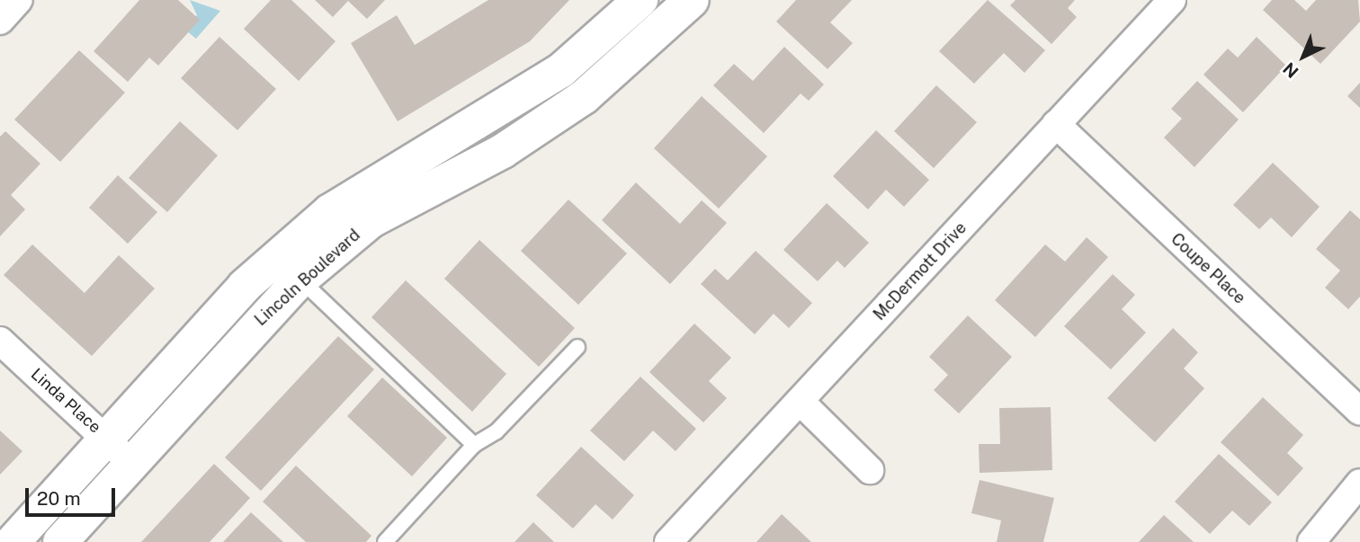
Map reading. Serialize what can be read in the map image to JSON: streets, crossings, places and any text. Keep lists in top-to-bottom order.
{
  "streets": {
    "street": [
      "Coupe Place",
      "McDermott Drive",
      "Lincoln Boulevard",
      "Linda Place"
    ]
  },
  "crossings": [
    ["Coupe Place", "McDermott Drive"],
    ["Lincoln Boulevard", "Linda Place"]
  ],
  "scale_bar": "20 m",
  "north": "bottom left"
}
